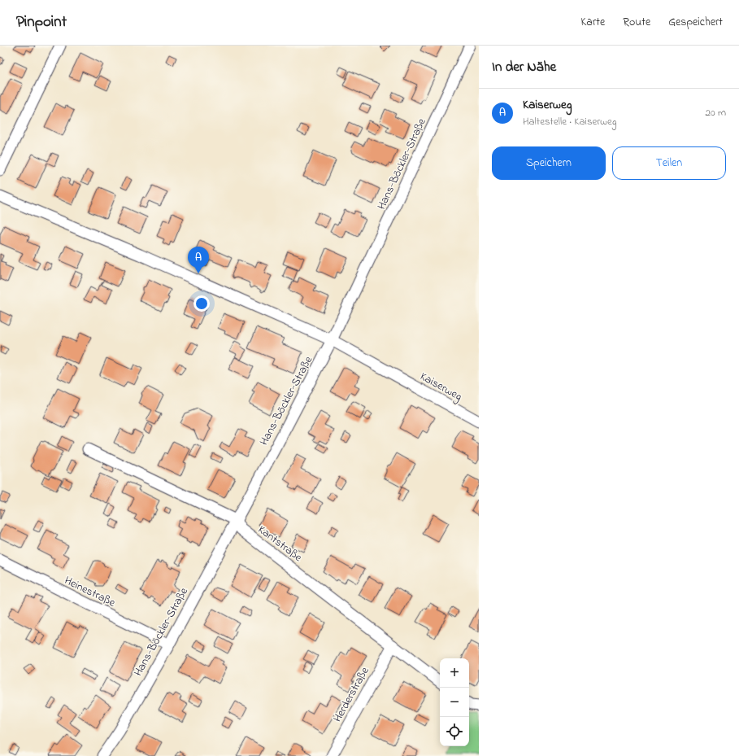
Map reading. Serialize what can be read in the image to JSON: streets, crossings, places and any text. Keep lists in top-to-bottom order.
{
  "streets": {
    "street": [
      "Hans-Böckler-Straße",
      "Kaiserweg",
      "Kantstraße",
      "Heinestraße",
      "Herderstraße"
    ]
  },
  "crossings": [
    ["Hans-Böckler-Straße", "Kaiserweg"],
    ["Hans-Böckler-Straße", "Kantstraße"],
    ["Hans-Böckler-Straße", "Heinestraße"],
    ["Kantstraße", "Herderstraße"]
  ],
  "page": {
    "header": "Pinpoint",
    "nav": ["Karte", "Route", "Gespeichert"],
    "heading": "In der Nähe",
    "list": [
      {
        "mark": "A",
        "name": "Kaiserweg",
        "note": "Haltestelle · Kaiserweg",
        "value": "20 m"
      }
    ],
    "buttons": ["Speichern", "Teilen"],
    "pins": "A",
    "map_buttons": ["+", "−"]
  }
}
